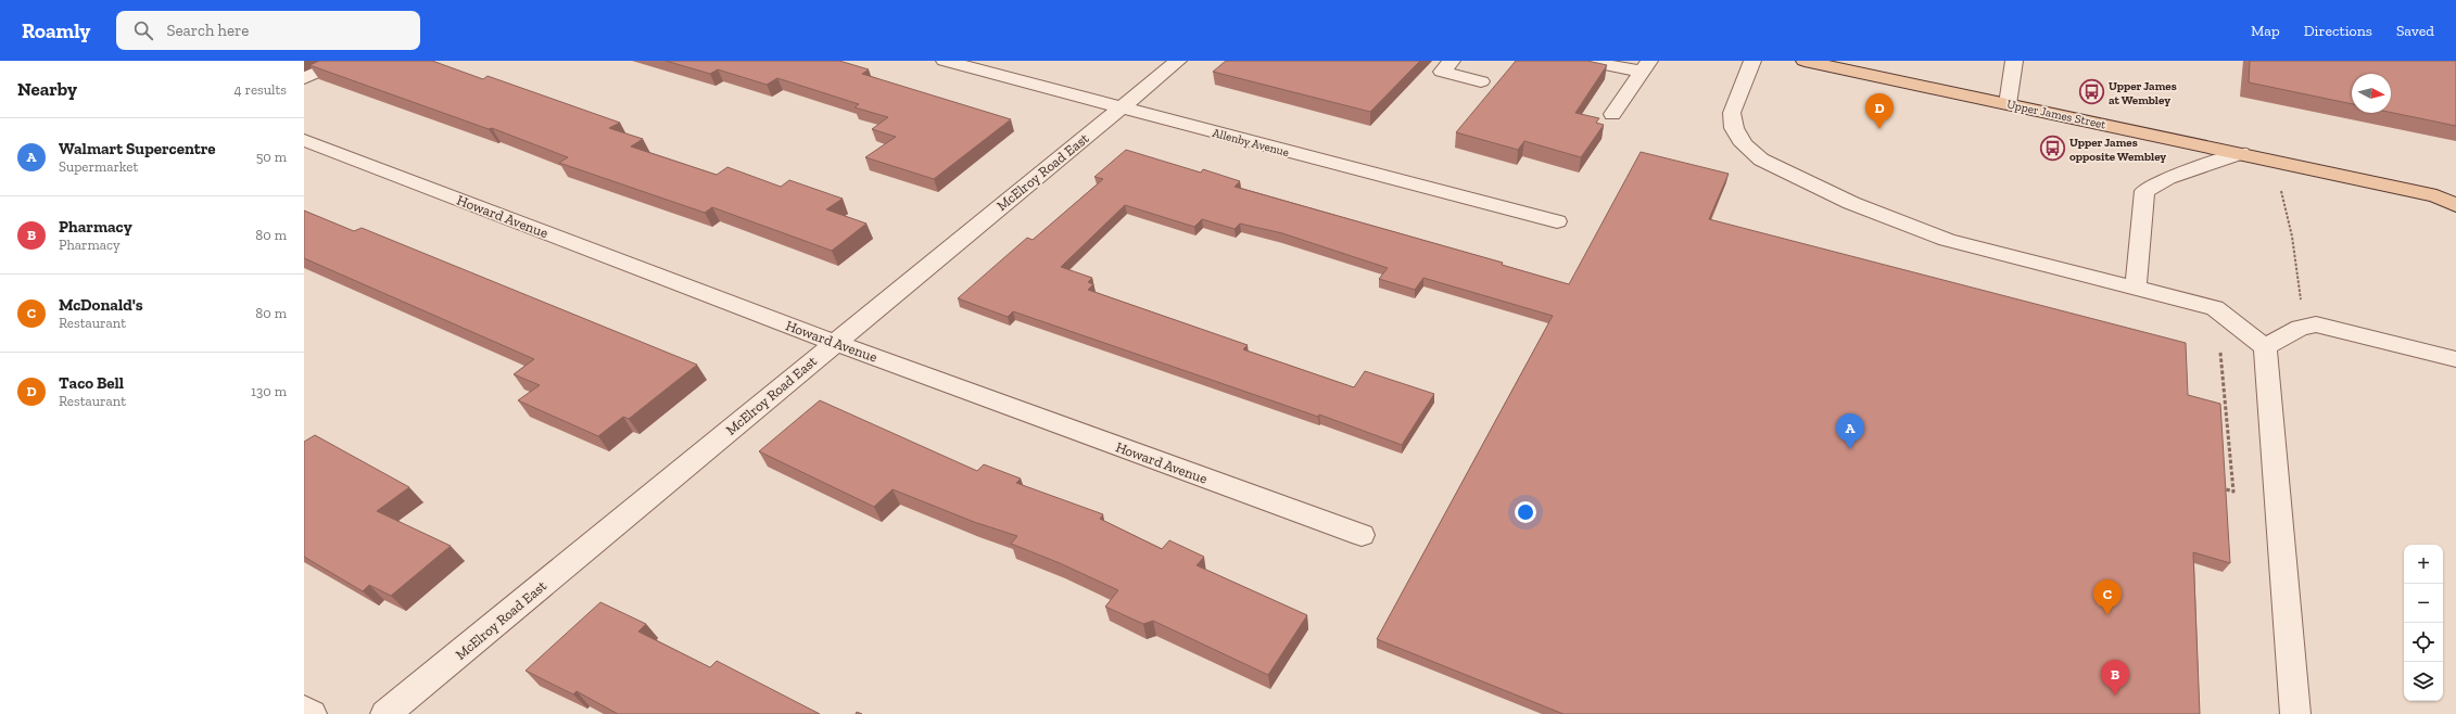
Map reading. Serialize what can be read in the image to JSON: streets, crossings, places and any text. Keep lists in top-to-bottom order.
{
  "streets": {
    "main road": ["Upper James Street"],
    "street": ["Allenby Avenue", "McElroy Road East", "Howard Avenue"]
  },
  "crossings": [
    ["Allenby Avenue", "McElroy Road East"],
    ["McElroy Road East", "Howard Avenue"]
  ],
  "places": {
    "bus stop": ["Upper James at Wembley", "Upper James opposite Wembley"]
  },
  "north": "right",
  "page": {
    "header": "Roamly",
    "search": "Search here",
    "nav": ["Map", "Directions", "Saved"],
    "heading": ["Nearby", "4 results"],
    "pins": [
      "D",
      "A",
      "C",
      "B"
    ],
    "list": [
      {
        "mark": "A",
        "name": "Walmart Supercentre",
        "note": "Supermarket",
        "value": "50 m"
      },
      {
        "mark": "B",
        "name": "Pharmacy",
        "note": "Pharmacy",
        "value": "80 m"
      },
      {
        "mark": "C",
        "name": "McDonald's",
        "note": "Restaurant",
        "value": "80 m"
      },
      {
        "mark": "D",
        "name": "Taco Bell",
        "note": "Restaurant",
        "value": "130 m"
      }
    ],
    "map_buttons": ["+", "−"]
  }
}
